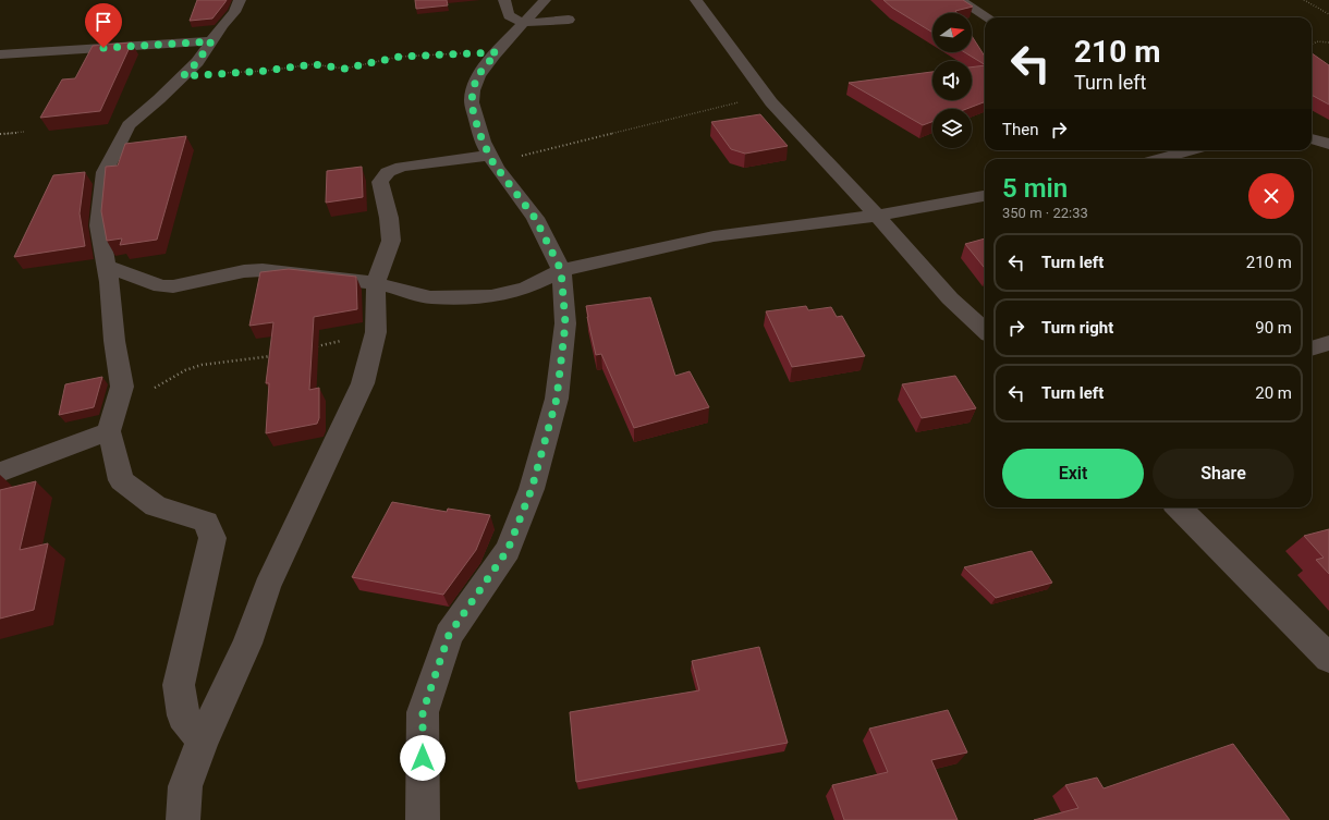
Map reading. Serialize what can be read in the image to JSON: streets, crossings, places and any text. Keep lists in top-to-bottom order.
{
  "north": "right",
  "page": {
    "turn": ["210 m", "Turn left"],
    "then": "Then",
    "heading": ["5 min", "350 m · 22:33"],
    "list": [
      {
        "name": "Turn left",
        "value": "210 m"
      },
      {
        "name": "Turn right",
        "value": "90 m"
      },
      {
        "name": "Turn left",
        "value": "20 m"
      }
    ],
    "buttons": ["Exit", "Share"]
  }
}
